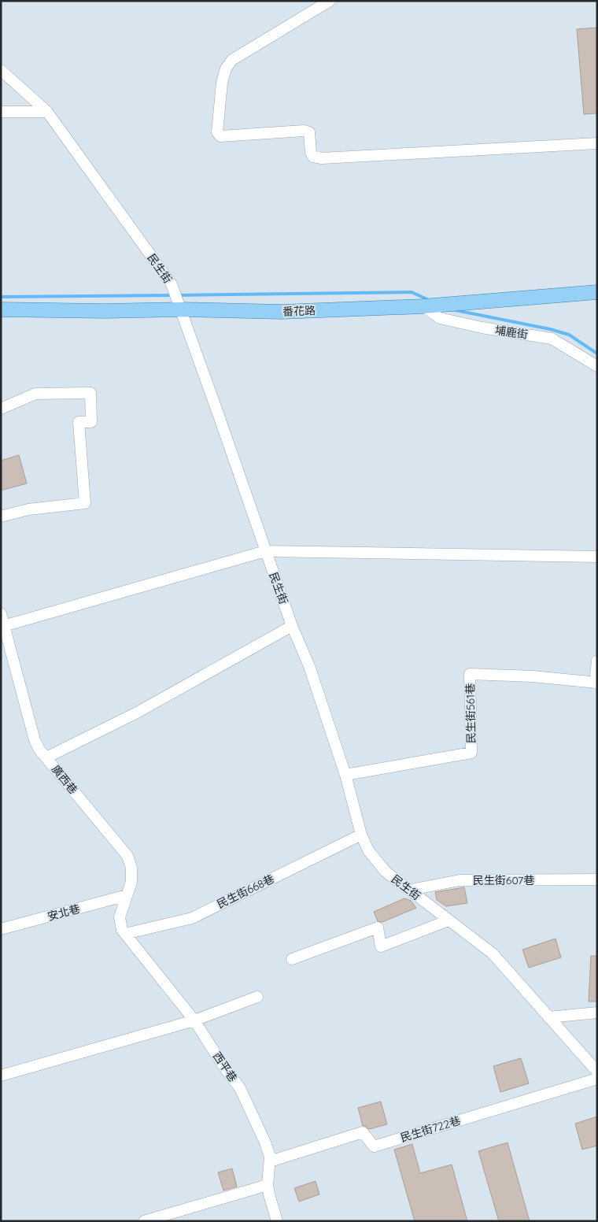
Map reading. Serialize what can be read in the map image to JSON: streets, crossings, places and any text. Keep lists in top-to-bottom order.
{
  "streets": {
    "main road": ["番花路"],
    "street": [
      "民生街",
      "埔鹿街",
      "民生街561巷",
      "廣西巷",
      "民生街607巷",
      "民生街668巷",
      "安北巷",
      "西平巷",
      "民生街722巷"
    ]
  },
  "crossings": [
    ["民生街", "番花路"],
    ["民生街", "民生街561巷"],
    ["民生街", "民生街607巷"],
    ["民生街", "民生街668巷"],
    ["番花路", "埔鹿街"],
    ["廣西巷", "民生街668巷"],
    ["廣西巷", "安北巷"],
    ["廣西巷", "西平巷"],
    ["民生街668巷", "西平巷"],
    ["西平巷", "民生街722巷"]
  ]
}
